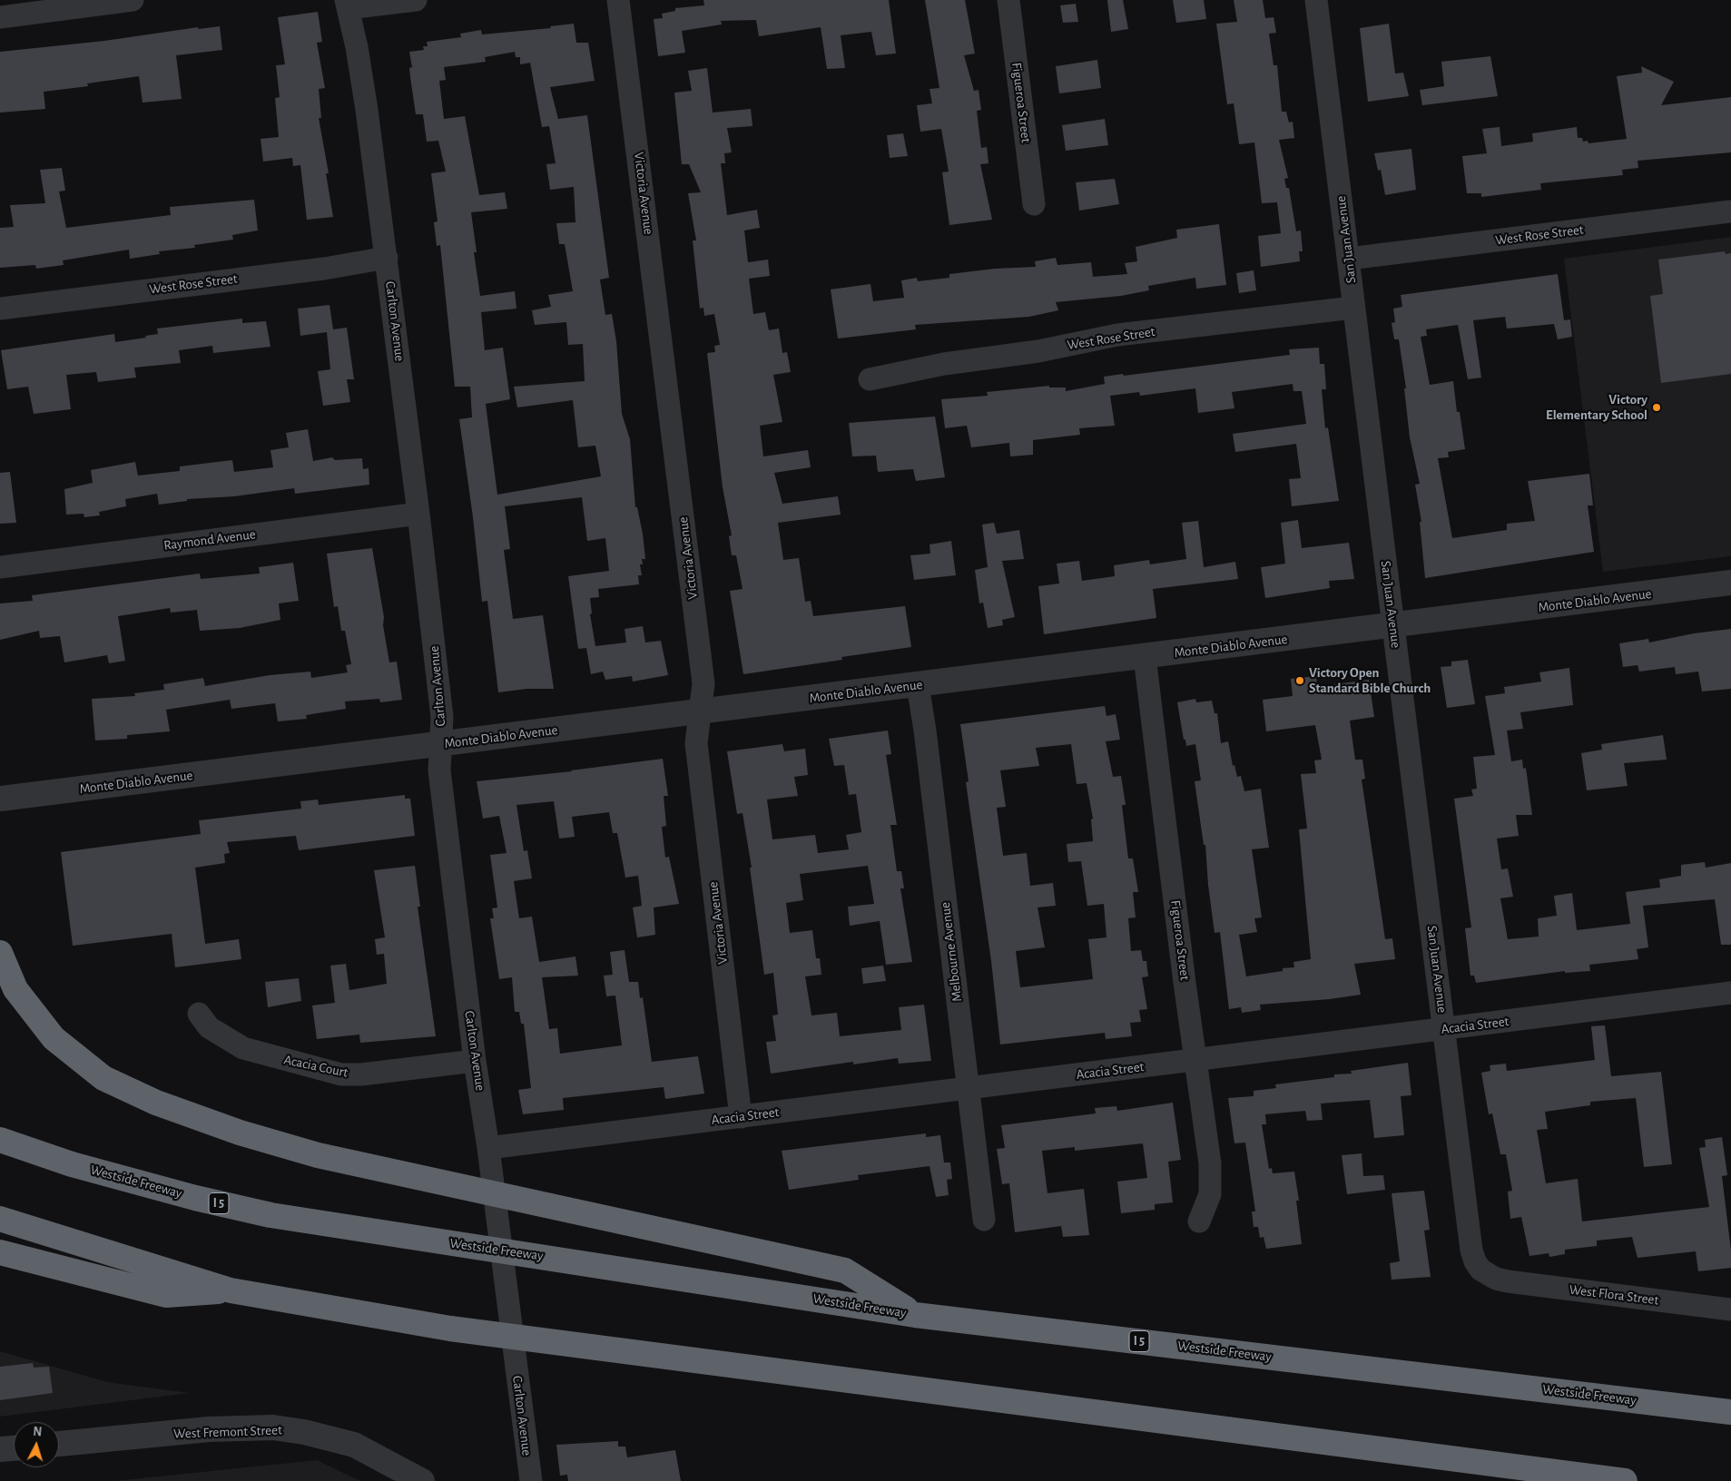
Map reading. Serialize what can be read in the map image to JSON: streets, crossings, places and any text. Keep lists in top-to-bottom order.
{
  "streets": {
    "highway": ["Westside Freeway", "I 5"],
    "street": [
      "Figueroa Street",
      "Victoria Avenue",
      "West Rose Street",
      "San Juan Avenue",
      "Carlton Avenue",
      "Raymond Avenue",
      "Monte Diablo Avenue",
      "Melbourne Avenue",
      "Acacia Street",
      "Acacia Court",
      "West Flora Street",
      "West Fremont Street"
    ]
  },
  "crossings": [
    ["Figueroa Street", "Monte Diablo Avenue"],
    ["Figueroa Street", "Acacia Street"],
    ["Victoria Avenue", "Monte Diablo Avenue"],
    ["Victoria Avenue", "Acacia Street"],
    ["West Rose Street", "San Juan Avenue"],
    ["West Rose Street", "Carlton Avenue"],
    ["San Juan Avenue", "Monte Diablo Avenue"],
    ["San Juan Avenue", "Acacia Street"],
    ["San Juan Avenue", "West Flora Street"],
    ["Carlton Avenue", "Raymond Avenue"],
    ["Carlton Avenue", "Monte Diablo Avenue"],
    ["Carlton Avenue", "Acacia Street"],
    ["Carlton Avenue", "Acacia Court"],
    ["Monte Diablo Avenue", "Melbourne Avenue"],
    ["Melbourne Avenue", "Acacia Street"]
  ],
  "places": ["Victory Elementary School", "Victory Open Standard Bible Church"],
  "north": "top"
}
